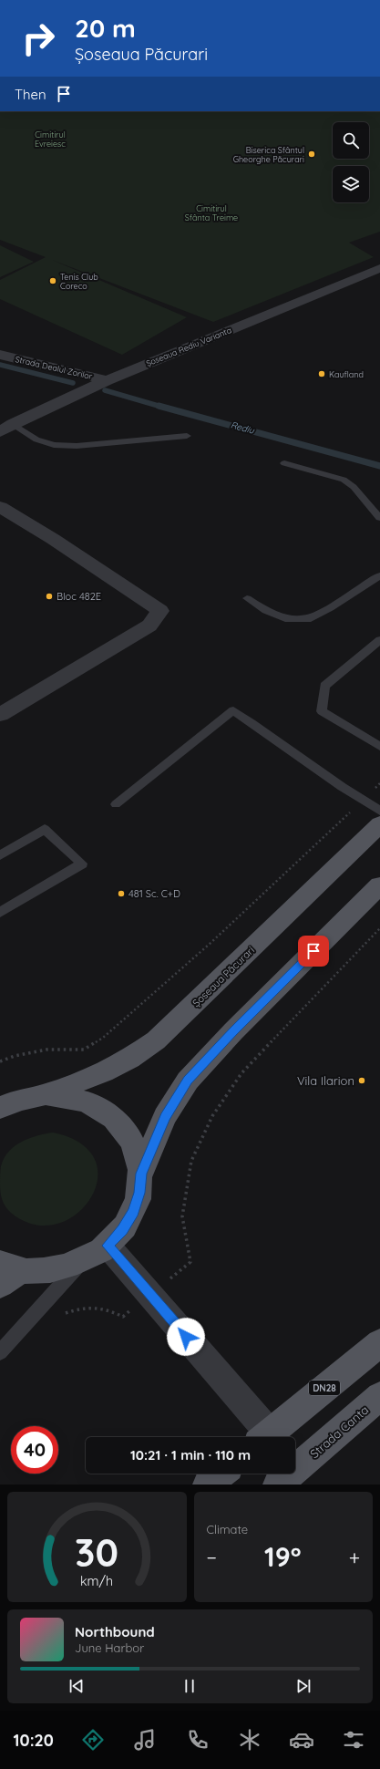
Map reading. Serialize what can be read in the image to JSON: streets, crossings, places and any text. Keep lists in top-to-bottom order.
{
  "streets": {
    "main road": ["Șoseaua Păcurari", "DN28", "Strada Canta"],
    "street": ["Șoseaua Rediu Varianta", "Strada Dealul Zorilor"]
  },
  "crossings": [
    ["Șoseaua Rediu Varianta", "Strada Dealul Zorilor"]
  ],
  "water": ["Rediu"],
  "parks": ["Cimitirul Evreiesc", "Cimitirul Sfânta Treime"],
  "places": [
    "Biserica Sfântul Gheorghe Păcurari",
    "Tenis Club Coreco",
    "Kaufland",
    "Bloc 482E",
    "481 Sc. C+D",
    "Vila Ilarion"
  ],
  "page": {
    "turn": ["20 m", "Șoseaua Păcurari"],
    "then": "Then",
    "limit": "40",
    "trip": "10:21 · 1 min · 110 m",
    "tile": "Climate",
    "heat": ["−", "19°", "+"],
    "song": ["Northbound", "June Harbor"],
    "tabs": "10:20",
    "gauge": ["30", "km/h"]
  }
}
